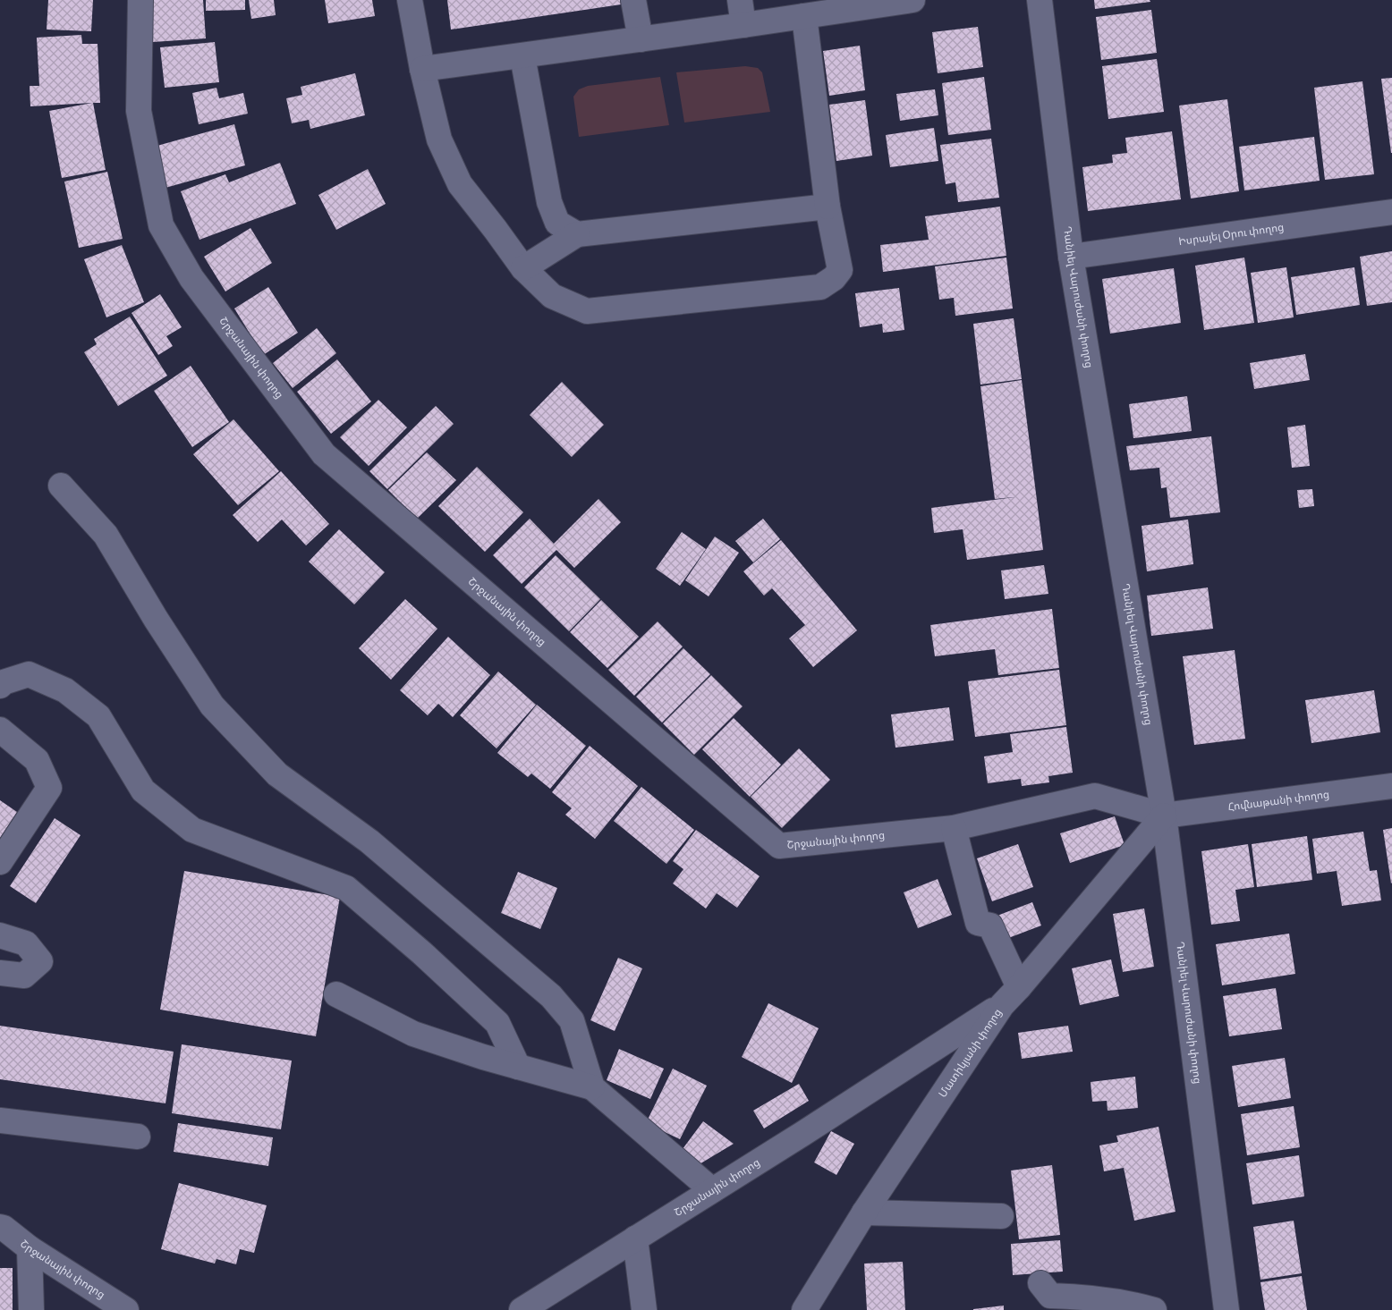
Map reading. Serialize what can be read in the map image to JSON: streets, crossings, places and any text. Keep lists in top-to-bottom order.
{
  "streets": {
    "street": [
      "Իսրայել Օրու փողոց",
      "Դանիել Վարուժանի փողոց",
      "Շրջանային փողոց",
      "Հովնաթանի փողոց",
      "Մատիկյանի փողոց"
    ]
  },
  "crossings": [
    ["Իսրայել Օրու փողոց", "Դանիել Վարուժանի փողոց"],
    ["Դանիել Վարուժանի փողոց", "Շրջանային փողոց"],
    ["Դանիել Վարուժանի փողոց", "Հովնաթանի փողոց"],
    ["Դանիել Վարուժանի փողոց", "Մատիկյանի փողոց"],
    ["Շրջանային փողոց", "Հովնաթանի փողոց"],
    ["Շրջանային փողոց", "Մատիկյանի փողոց"],
    ["Հովնաթանի փողոց", "Մատիկյանի փողոց"]
  ]
}
